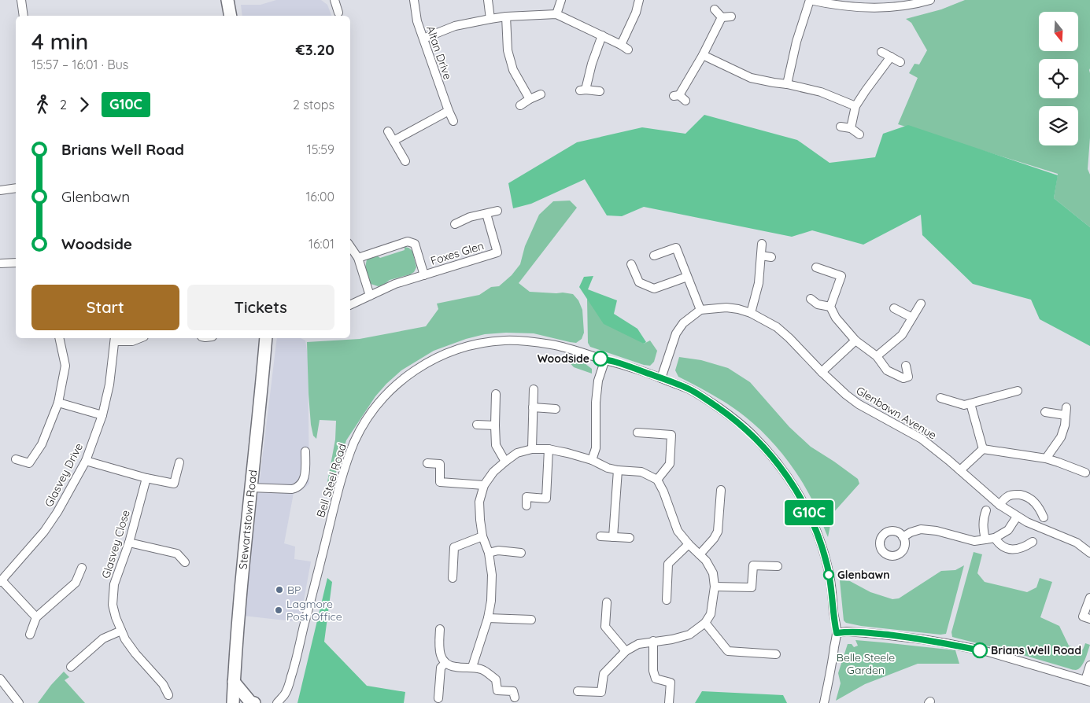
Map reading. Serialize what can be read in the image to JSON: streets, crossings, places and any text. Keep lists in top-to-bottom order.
{
  "streets": {
    "main road": ["Stewartstown Road"],
    "street": [
      "Altan Drive",
      "Foxes Glen",
      "Glenbawn Avenue",
      "Glasvey Drive",
      "Bell Steel Road",
      "Glasvey Close"
    ]
  },
  "parks": ["Belle Steele Garden"],
  "places": [
    "Woodside",
    "Glenbawn",
    "BP",
    "Lagmore Post Office",
    "Brians Well Road"
  ],
  "lines": ["bus line G10C"],
  "north": "bottom",
  "page": {
    "on_map": "G10C",
    "heading": ["4 min", "15:57 – 16:01 · Bus", "€3.20"],
    "legs": ["2", "G10C", "2 stops"],
    "list": [
      {
        "name": "Brians Well Road",
        "value": "15:59"
      },
      {
        "name": "Glenbawn",
        "value": "16:00"
      },
      {
        "name": "Woodside",
        "value": "16:01"
      }
    ],
    "buttons": ["Start", "Tickets"]
  }
}
